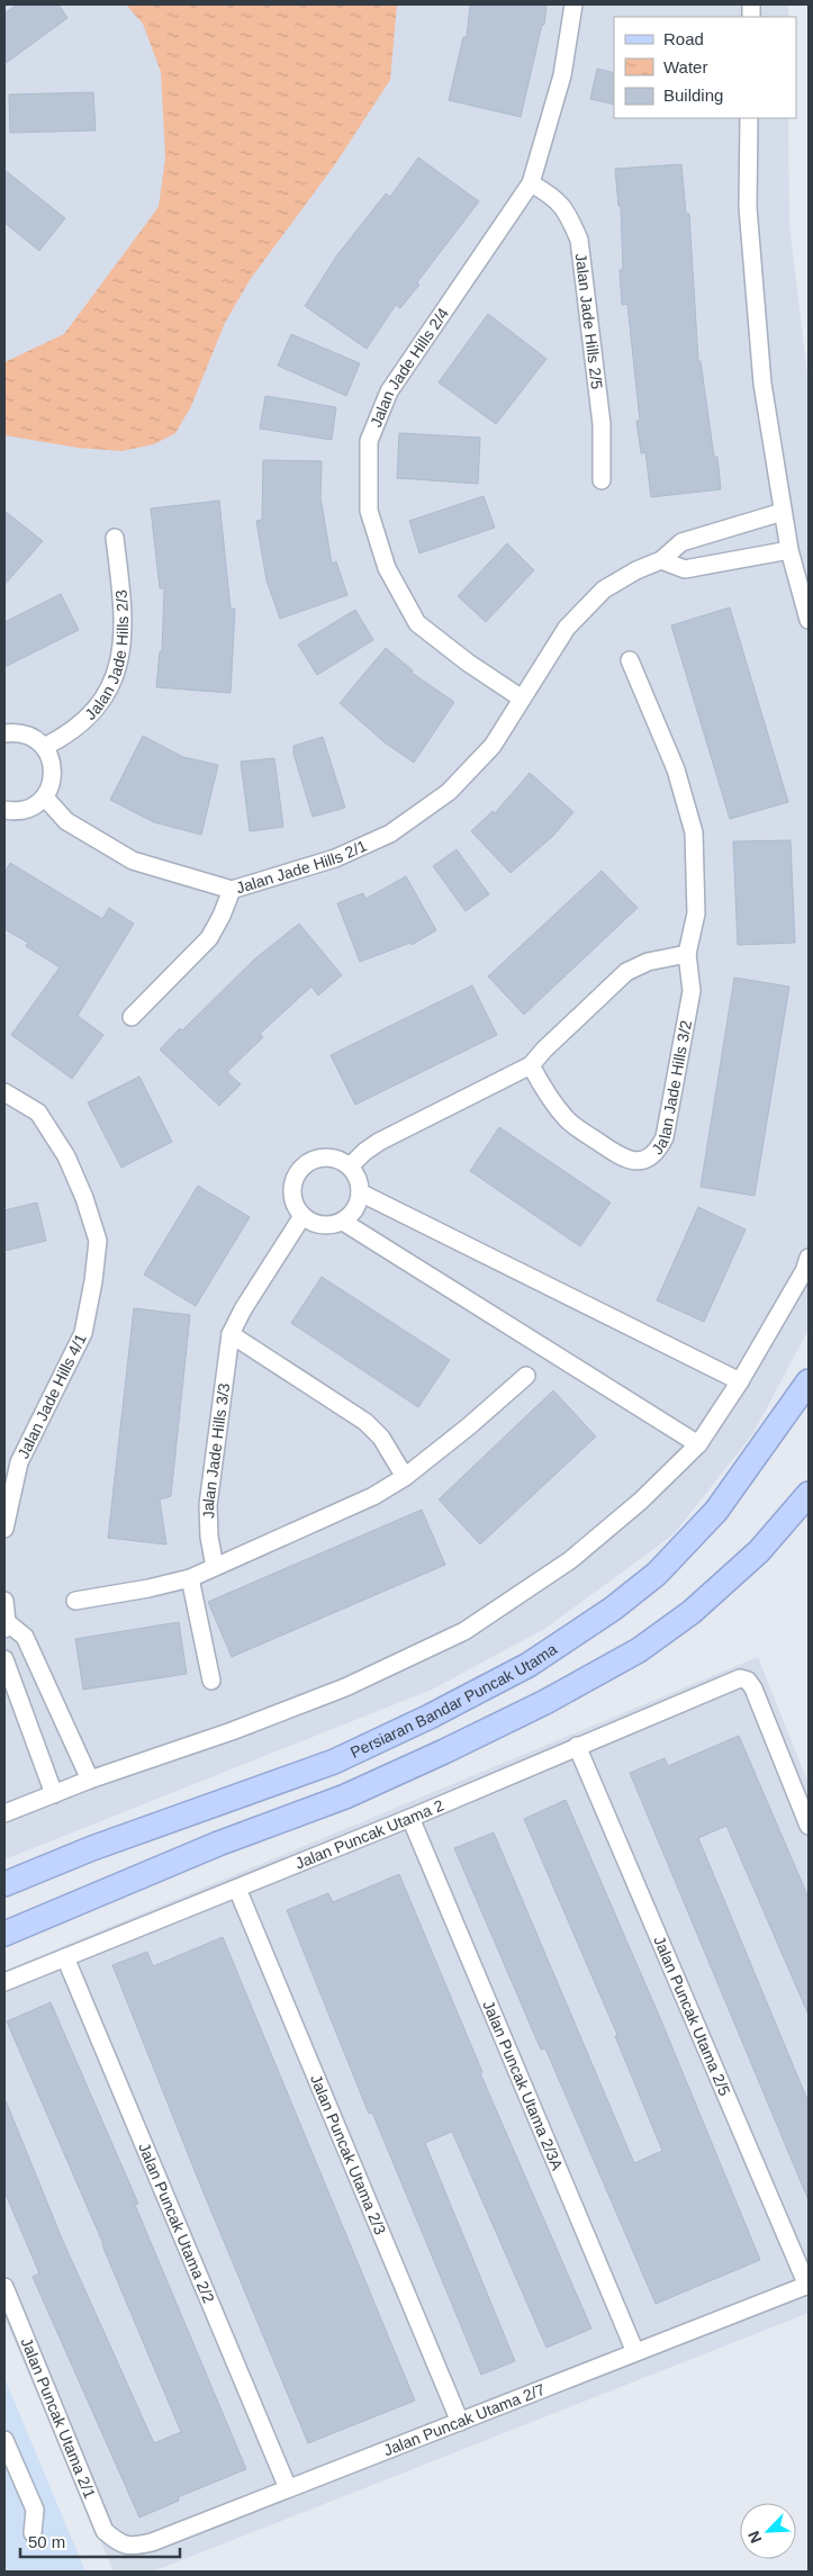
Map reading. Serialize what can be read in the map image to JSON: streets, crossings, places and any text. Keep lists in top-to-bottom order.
{
  "streets": {
    "street": [
      "Jalan Jade Hills 2/5",
      "Jalan Jade Hills 2/4",
      "Jalan Jade Hills 2/3",
      "Jalan Jade Hills 2/1",
      "Jalan Jade Hills 3/2",
      "Jalan Jade Hills 4/1",
      "Jalan Jade Hills 3/3",
      "Persiaran Bandar Puncak Utama",
      "Jalan Puncak Utama 2",
      "Jalan Puncak Utama 2/5",
      "Jalan Puncak Utama 2/3A",
      "Jalan Puncak Utama 2/3",
      "Jalan Puncak Utama 2/2",
      "Jalan Puncak Utama 2/1",
      "Jalan Puncak Utama 2/7"
    ]
  },
  "crossings": [
    ["Jalan Jade Hills 2/5", "Jalan Jade Hills 2/4"],
    ["Jalan Jade Hills 2/4", "Jalan Jade Hills 2/1"],
    ["Jalan Puncak Utama 2", "Jalan Puncak Utama 2/5"],
    ["Jalan Puncak Utama 2", "Jalan Puncak Utama 2/3A"],
    ["Jalan Puncak Utama 2", "Jalan Puncak Utama 2/3"],
    ["Jalan Puncak Utama 2", "Jalan Puncak Utama 2/2"],
    ["Jalan Puncak Utama 2/5", "Jalan Puncak Utama 2/7"],
    ["Jalan Puncak Utama 2/3A", "Jalan Puncak Utama 2/7"],
    ["Jalan Puncak Utama 2/3", "Jalan Puncak Utama 2/7"],
    ["Jalan Puncak Utama 2/2", "Jalan Puncak Utama 2/7"],
    ["Jalan Puncak Utama 2/1", "Jalan Puncak Utama 2/7"]
  ],
  "legend": ["Road", "Water", "Building"],
  "scale_bar": "50 m",
  "north": "bottom left"
}
